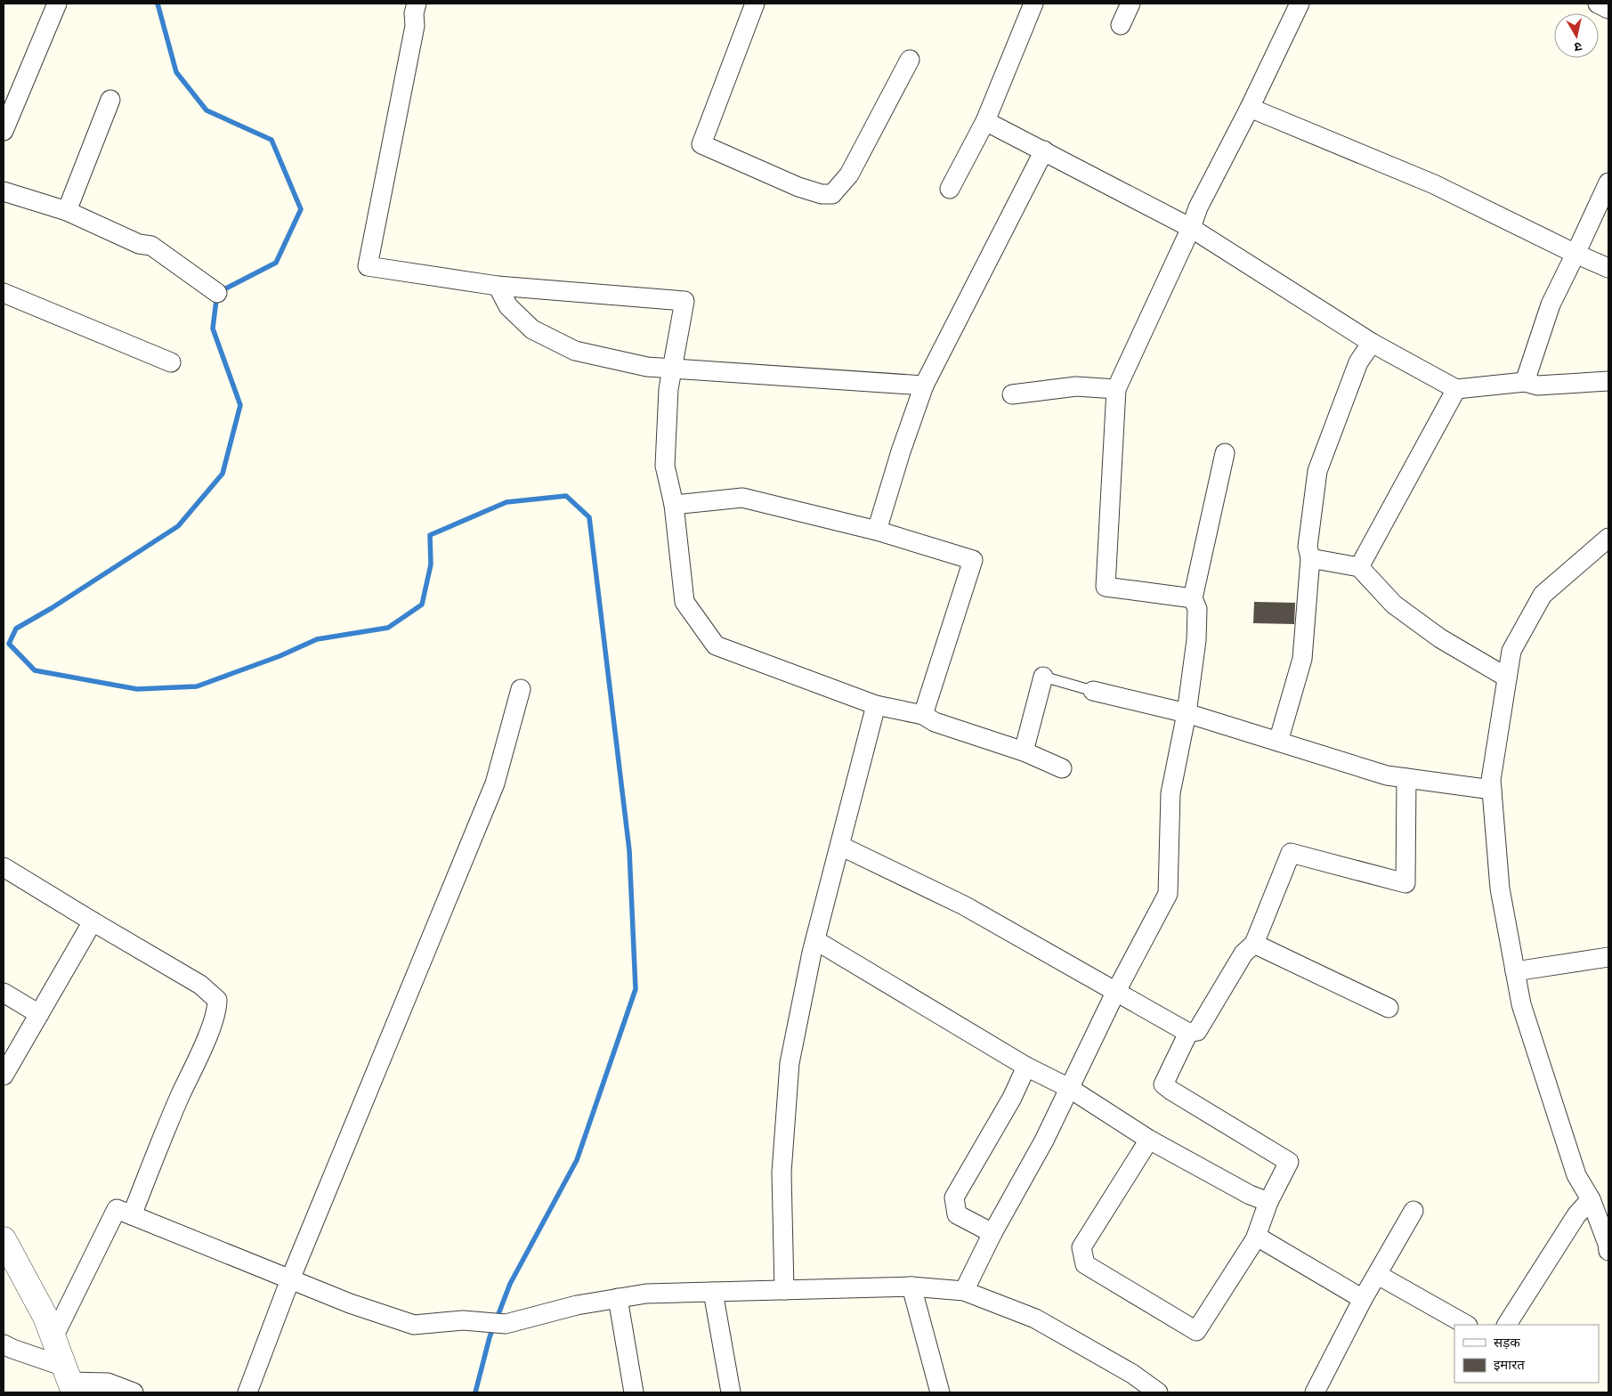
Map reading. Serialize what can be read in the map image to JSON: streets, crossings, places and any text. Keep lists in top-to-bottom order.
{
  "legend": ["सड़क", "इमारत"],
  "north": "bottom"
}
